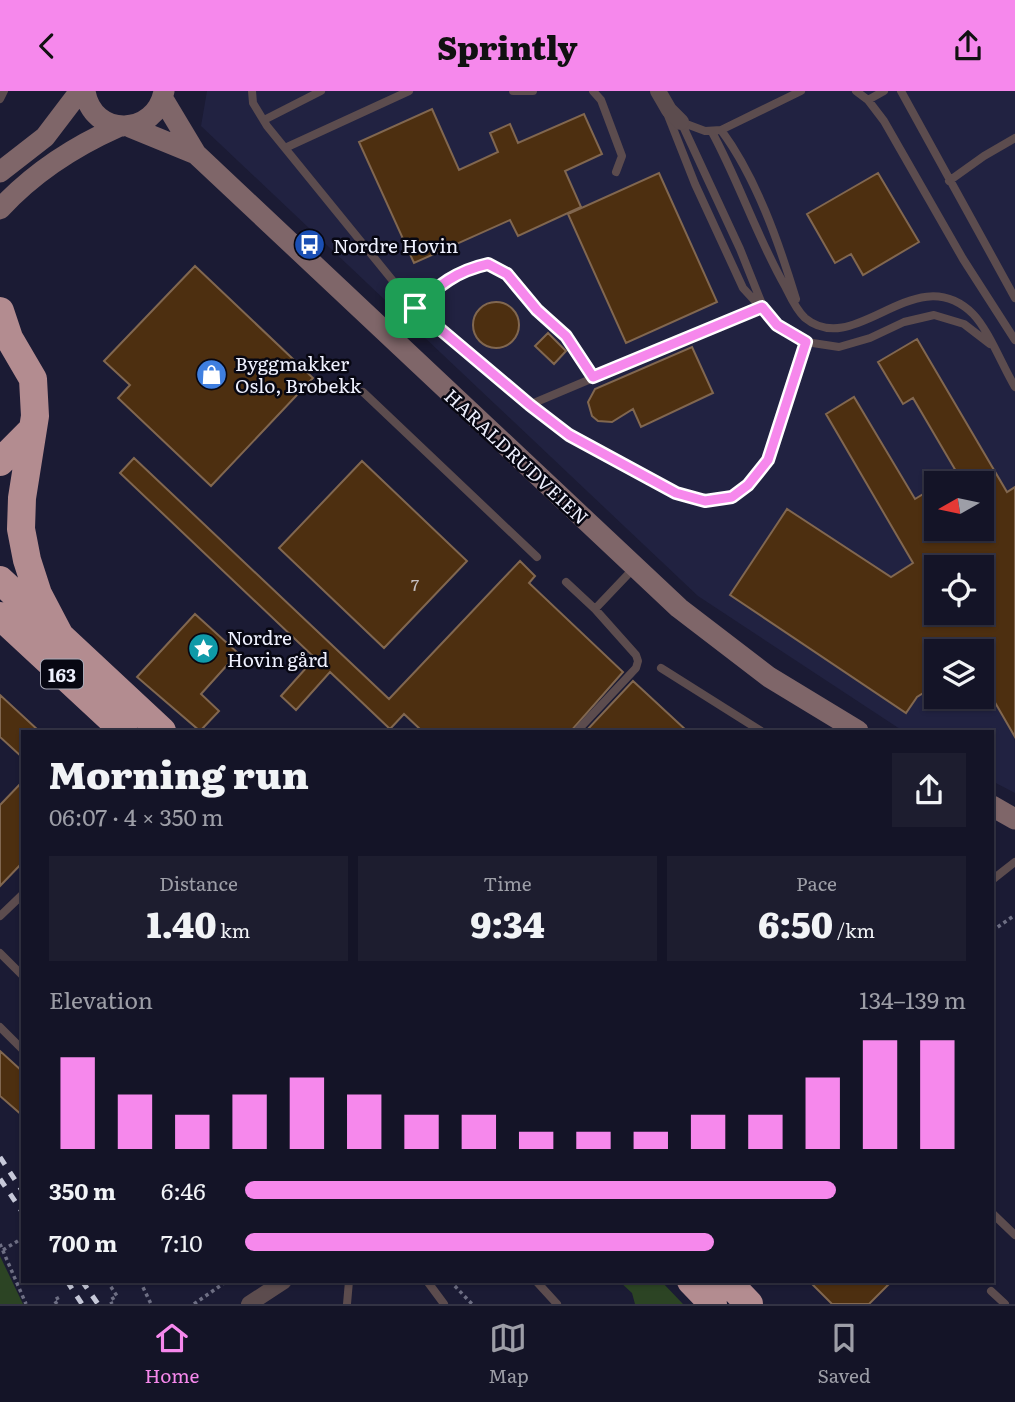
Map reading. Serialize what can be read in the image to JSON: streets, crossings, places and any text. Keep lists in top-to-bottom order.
{
  "streets": {
    "highway": ["163"],
    "street": ["HARALDRUDVEIEN"]
  },
  "places": {
    "bus stop": ["Nordre Hovin"],
    "shop": ["Byggmakker Oslo, Brobekk"],
    "place": ["Nordre Hovin gård"]
  },
  "house_numbers": ["7"],
  "north": "left",
  "page": {
    "header": "Sprintly",
    "heading": ["Morning run", "06:07 · 4 × 350 m"],
    "stats": [
      ["Distance", "1.40 km"],
      ["Time", "9:34"],
      ["Pace", "6:50 /km"]
    ],
    "chart": ["Elevation", "134–139 m"],
    "list": [
      {
        "name": "350 m",
        "note": "6:46"
      },
      {
        "name": "700 m",
        "note": "7:10"
      }
    ],
    "tabs": ["Home", "Map", "Saved"]
  }
}
